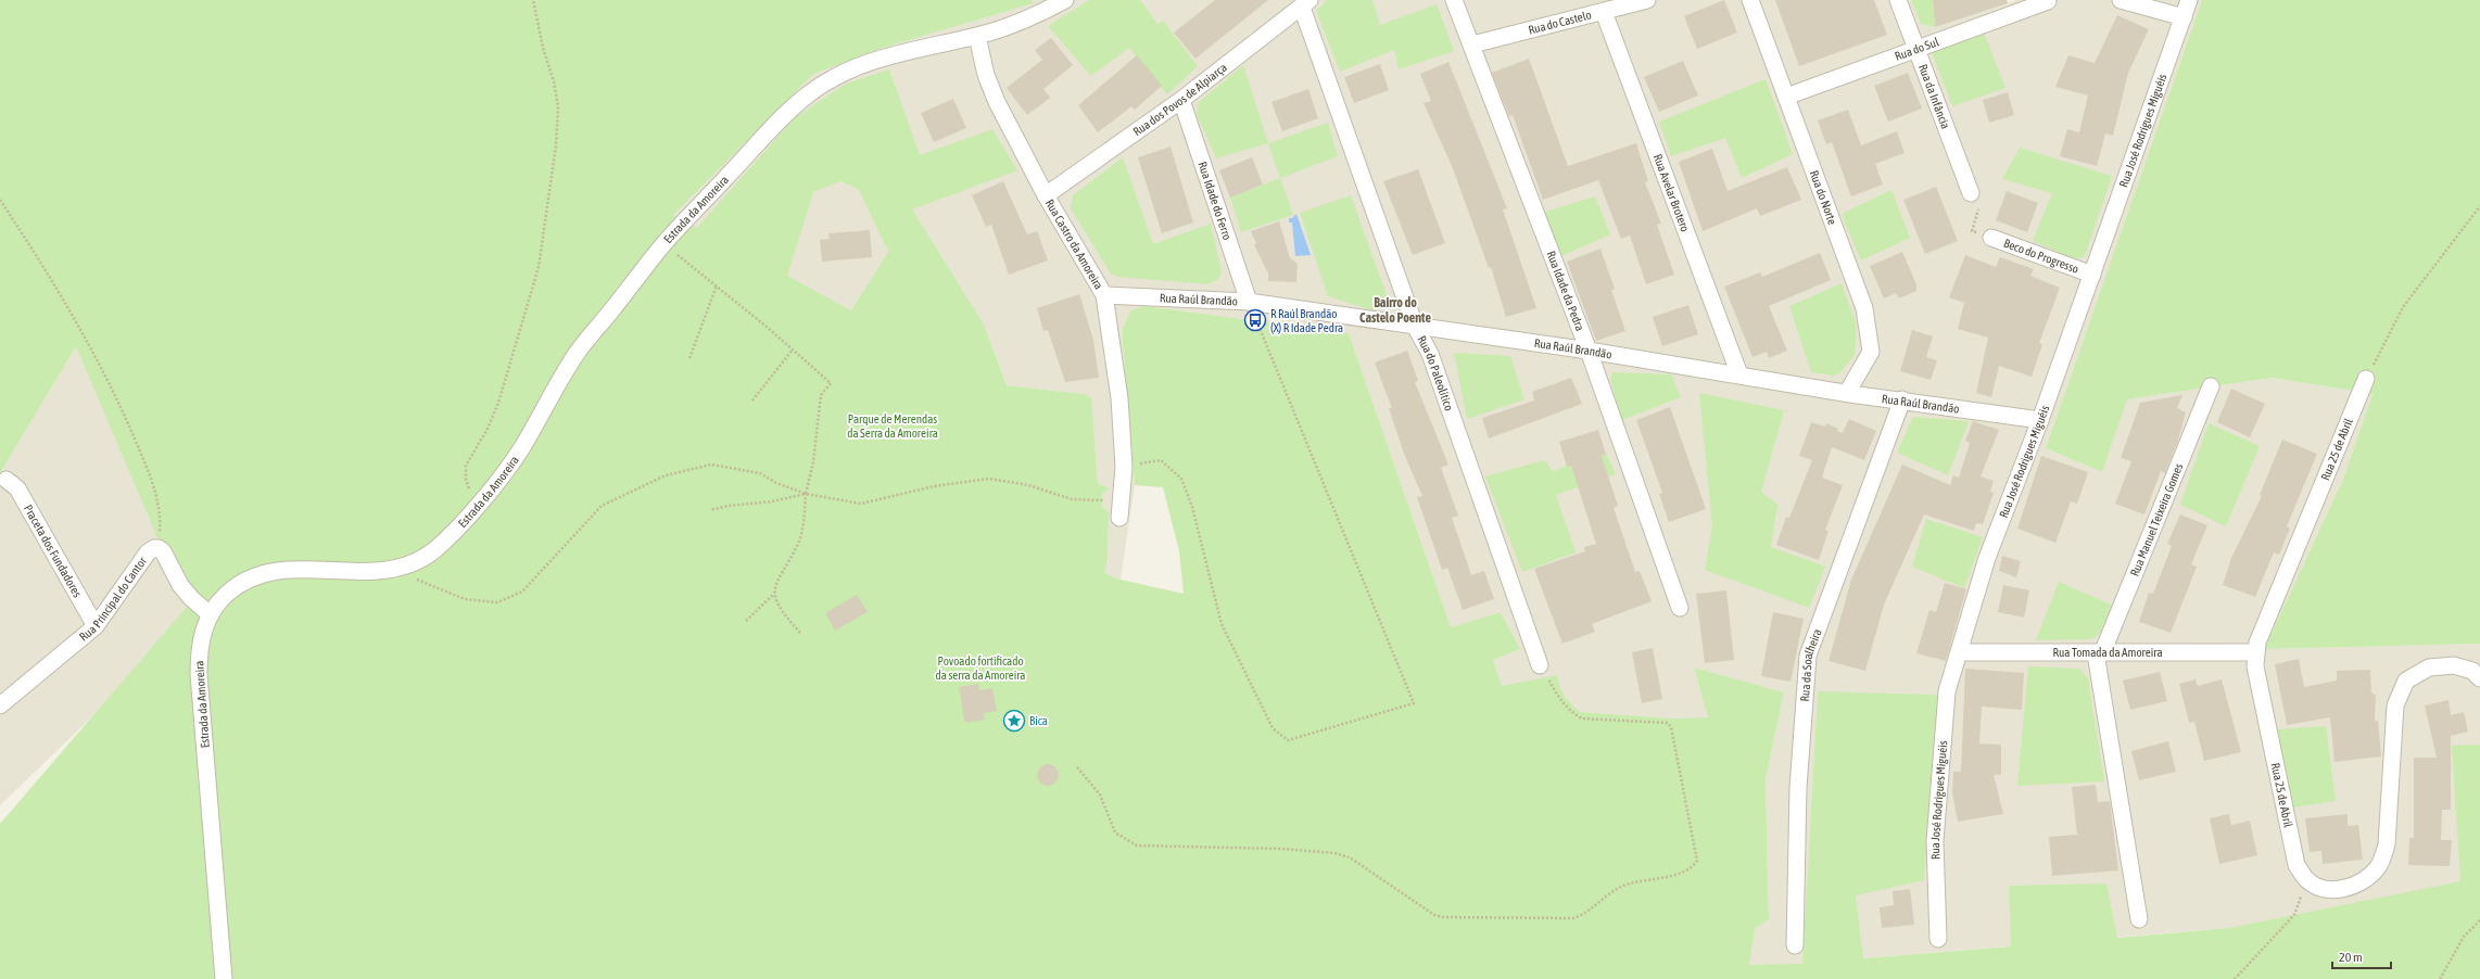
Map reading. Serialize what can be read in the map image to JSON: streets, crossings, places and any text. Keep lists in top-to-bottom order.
{
  "streets": {
    "street": [
      "Rua do Castelo",
      "Rua do Sul",
      "Rua da Infância",
      "Rua dos Povos de Alpiarça",
      "Rua José Rodrigues Miguéis",
      "Rua Avelar Brotero",
      "Rua do Norte",
      "Rua Idade do Ferro",
      "Estrada da Amoreira",
      "Rua Castro da Amoreira",
      "Beco do Progresso",
      "Rua Idade da Pedra",
      "Rua Raúl Brandão",
      "Rua do Paleolítico",
      "Rua 25 de Abril",
      "Rua Manuel Teixeira Gomes",
      "Praceta dos Fundadores",
      "Rua Principal do Cantor",
      "Rua Tomada da Amoreira",
      "Rua da Soalheira"
    ]
  },
  "crossings": [
    ["Rua do Castelo", "Rua Avelar Brotero"],
    ["Rua do Castelo", "Rua Idade da Pedra"],
    ["Rua do Sul", "Rua da Infância"],
    ["Rua do Sul", "Rua do Norte"],
    ["Rua dos Povos de Alpiarça", "Rua Idade do Ferro"],
    ["Rua dos Povos de Alpiarça", "Rua Castro da Amoreira"],
    ["Rua dos Povos de Alpiarça", "Rua do Paleolítico"],
    ["Rua José Rodrigues Miguéis", "Beco do Progresso"],
    ["Rua José Rodrigues Miguéis", "Rua Raúl Brandão"],
    ["Rua José Rodrigues Miguéis", "Rua Tomada da Amoreira"],
    ["Rua Avelar Brotero", "Rua Raúl Brandão"],
    ["Rua do Norte", "Rua Raúl Brandão"],
    ["Rua Idade do Ferro", "Rua Raúl Brandão"],
    ["Estrada da Amoreira", "Rua Castro da Amoreira"],
    ["Estrada da Amoreira", "Rua Principal do Cantor"],
    ["Rua Castro da Amoreira", "Rua Raúl Brandão"],
    ["Rua Idade da Pedra", "Rua Raúl Brandão"],
    ["Rua Raúl Brandão", "Rua do Paleolítico"],
    ["Rua Raúl Brandão", "Rua da Soalheira"],
    ["Rua 25 de Abril", "Rua Tomada da Amoreira"],
    ["Rua Manuel Teixeira Gomes", "Rua Tomada da Amoreira"],
    ["Praceta dos Fundadores", "Rua Principal do Cantor"]
  ],
  "districts": ["Bairro do Castelo Poente"],
  "parks": ["Parque de Merendas da Serra da Amoreira", "Povoado fortificado da serra da Amoreira"],
  "places": {
    "bus stop": ["R Raúl Brandão (X) R Idade Pedra"],
    "place": ["Bica"]
  },
  "scale_bar": "20 m"
}
